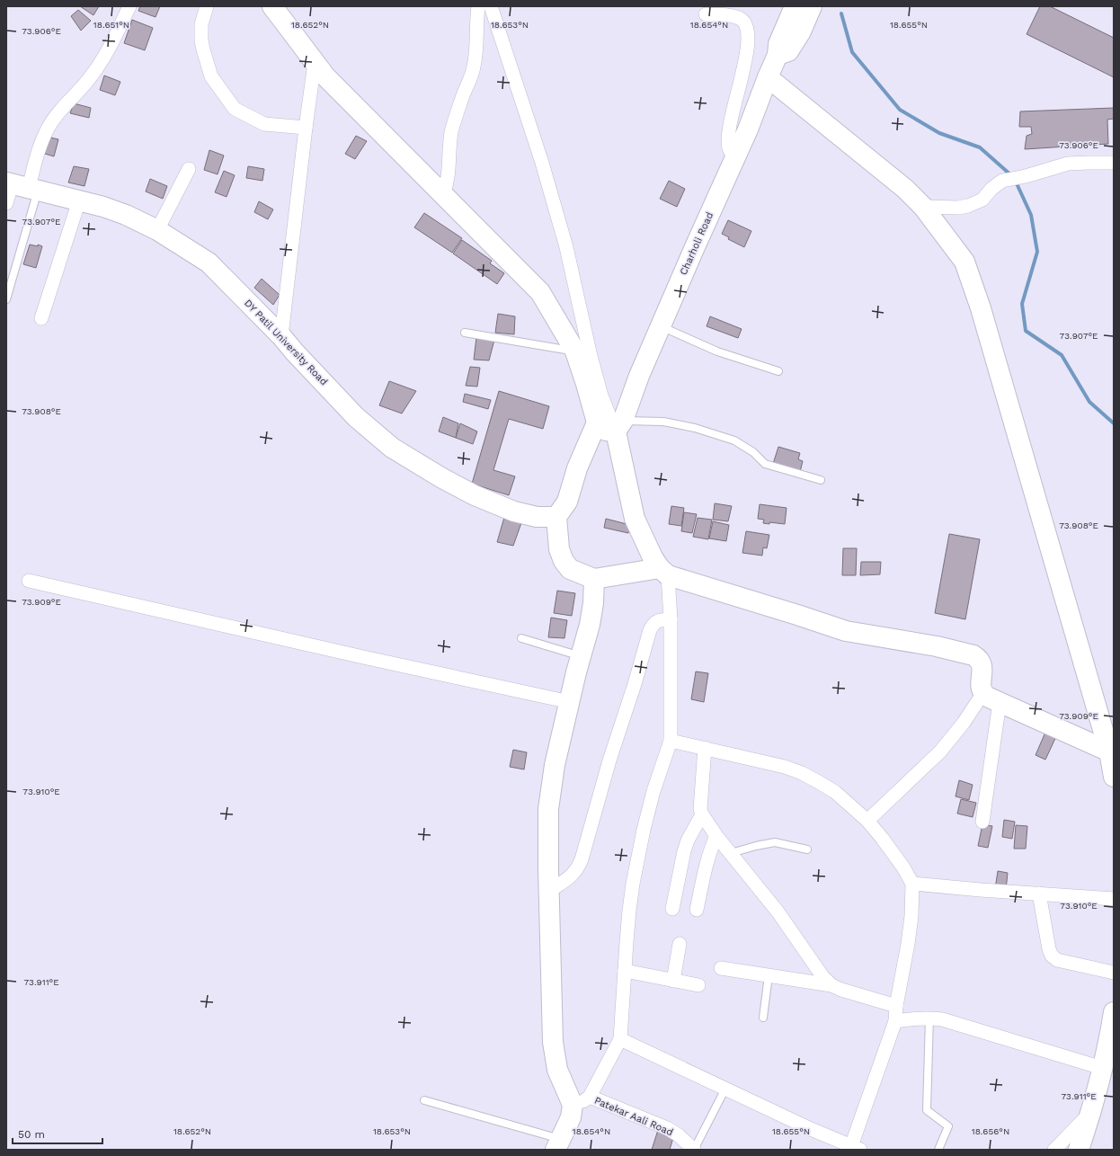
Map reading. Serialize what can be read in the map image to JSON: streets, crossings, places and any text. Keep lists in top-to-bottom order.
{
  "streets": {
    "street": ["Charholi Road", "DY Patil University Road", "Patekar Aali Road"]
  },
  "scale_bar": "50 m",
  "coordinates": [
    "18.651°N",
    "18.652°N",
    "18.653°N",
    "18.654°N",
    "18.655°N",
    "73.906°E",
    "73.907°E",
    "73.908°E",
    "73.909°E",
    "73.910°E",
    "73.911°E",
    "18.656°N"
  ]
}
